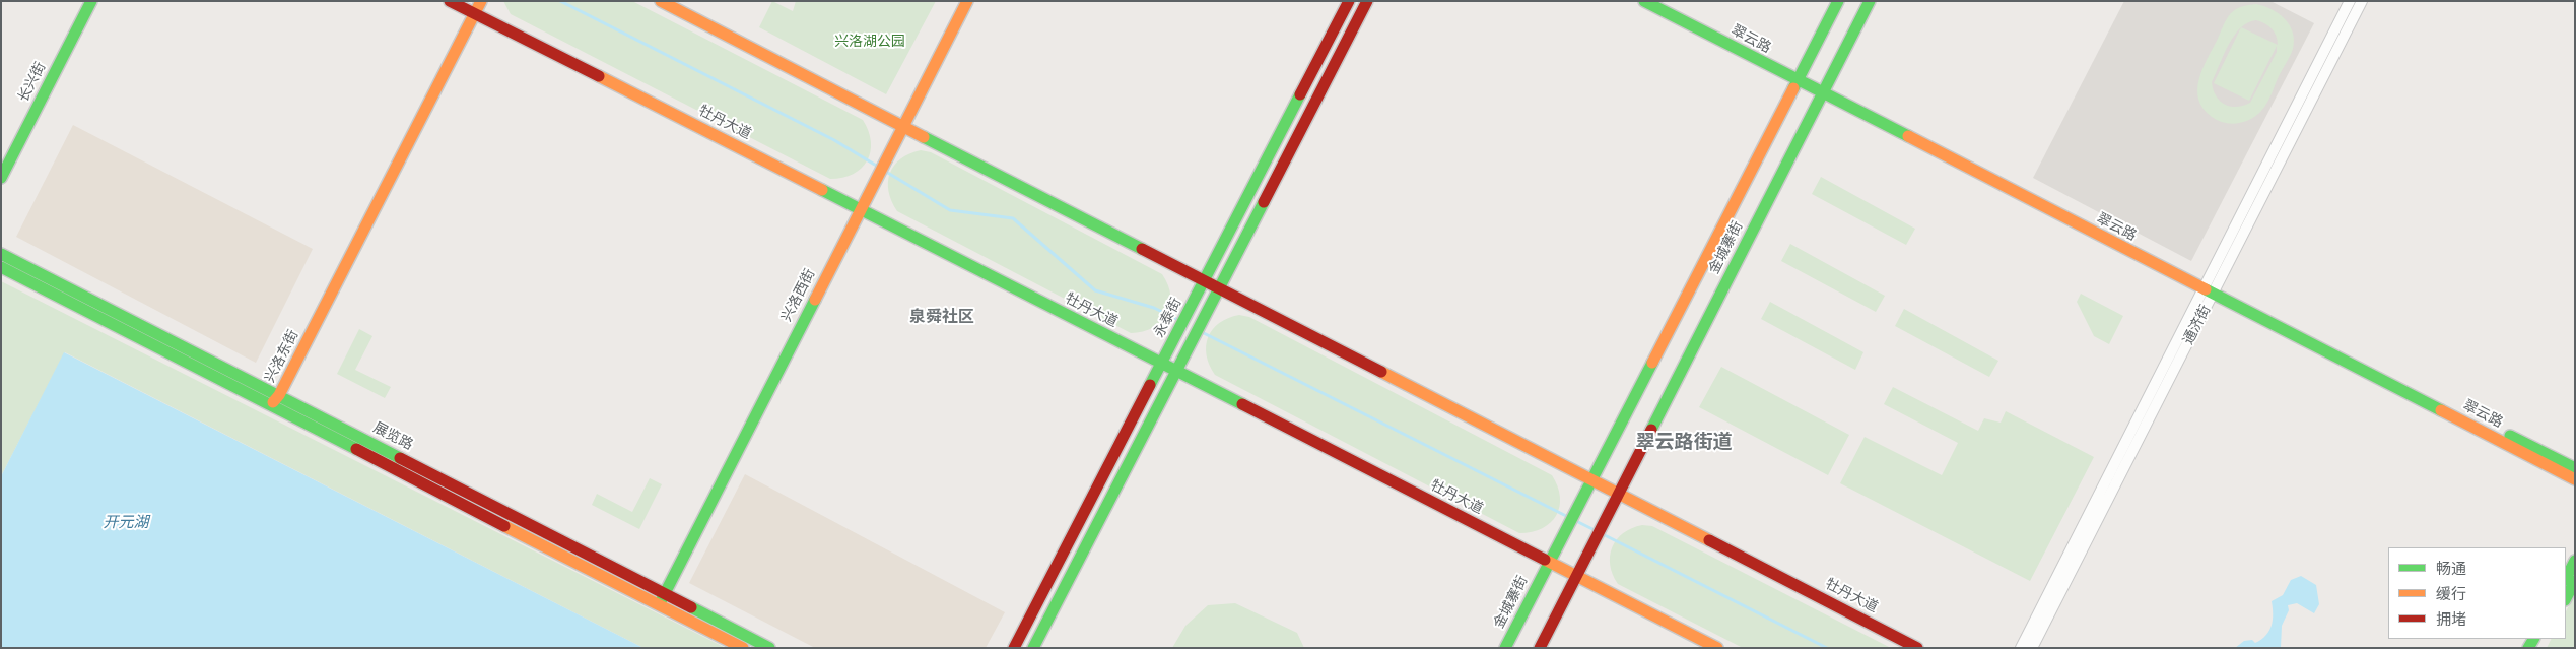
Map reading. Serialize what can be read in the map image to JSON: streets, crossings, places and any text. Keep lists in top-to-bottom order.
{
  "streets": {
    "main road": [
      "翠云路",
      "长兴街",
      "牡丹大道",
      "金城寨街",
      "兴洛西街",
      "永泰街",
      "兴洛东街",
      "展览路"
    ],
    "street": ["通济街"]
  },
  "crossings": [
    ["翠云路", "金城寨街"],
    ["翠云路", "通济街"],
    ["牡丹大道", "金城寨街"],
    ["牡丹大道", "兴洛西街"],
    ["牡丹大道", "永泰街"],
    ["牡丹大道", "兴洛东街"],
    ["兴洛西街", "展览路"],
    ["兴洛东街", "展览路"]
  ],
  "districts": ["泉舜社区", "翠云路街道"],
  "water": ["开元湖"],
  "parks": ["兴洛湖公园"],
  "legend": ["畅通", "缓行", "拥堵"]
}
